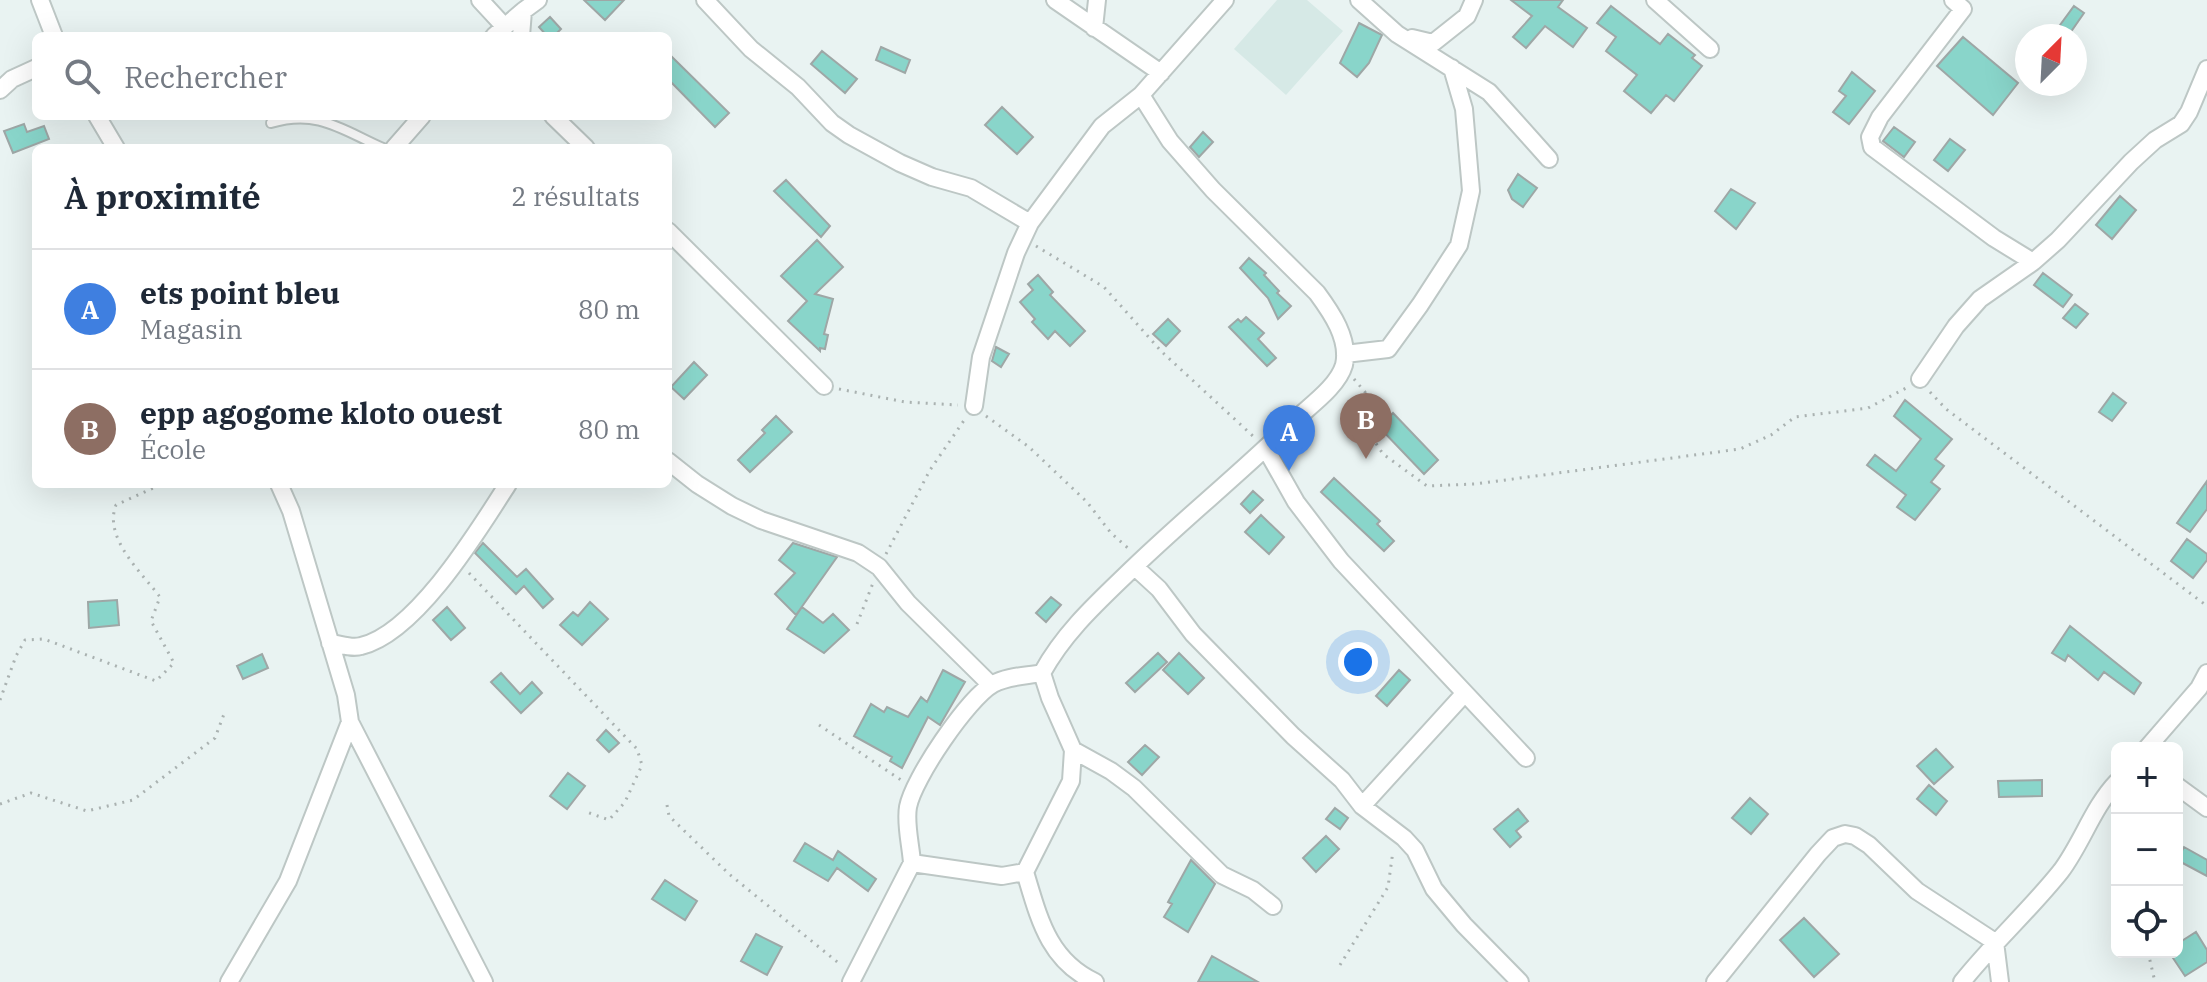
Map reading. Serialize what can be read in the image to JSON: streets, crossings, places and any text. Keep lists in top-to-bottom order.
{
  "north": "top right",
  "page": {
    "search": "Rechercher",
    "heading": ["À proximité", "2 résultats"],
    "list": [
      {
        "mark": "A",
        "name": "ets point bleu",
        "note": "Magasin",
        "value": "80 m"
      },
      {
        "mark": "B",
        "name": "epp agogome kloto ouest",
        "note": "École",
        "value": "80 m"
      }
    ],
    "pins": ["B", "A"],
    "map_buttons": ["+", "−"]
  }
}
